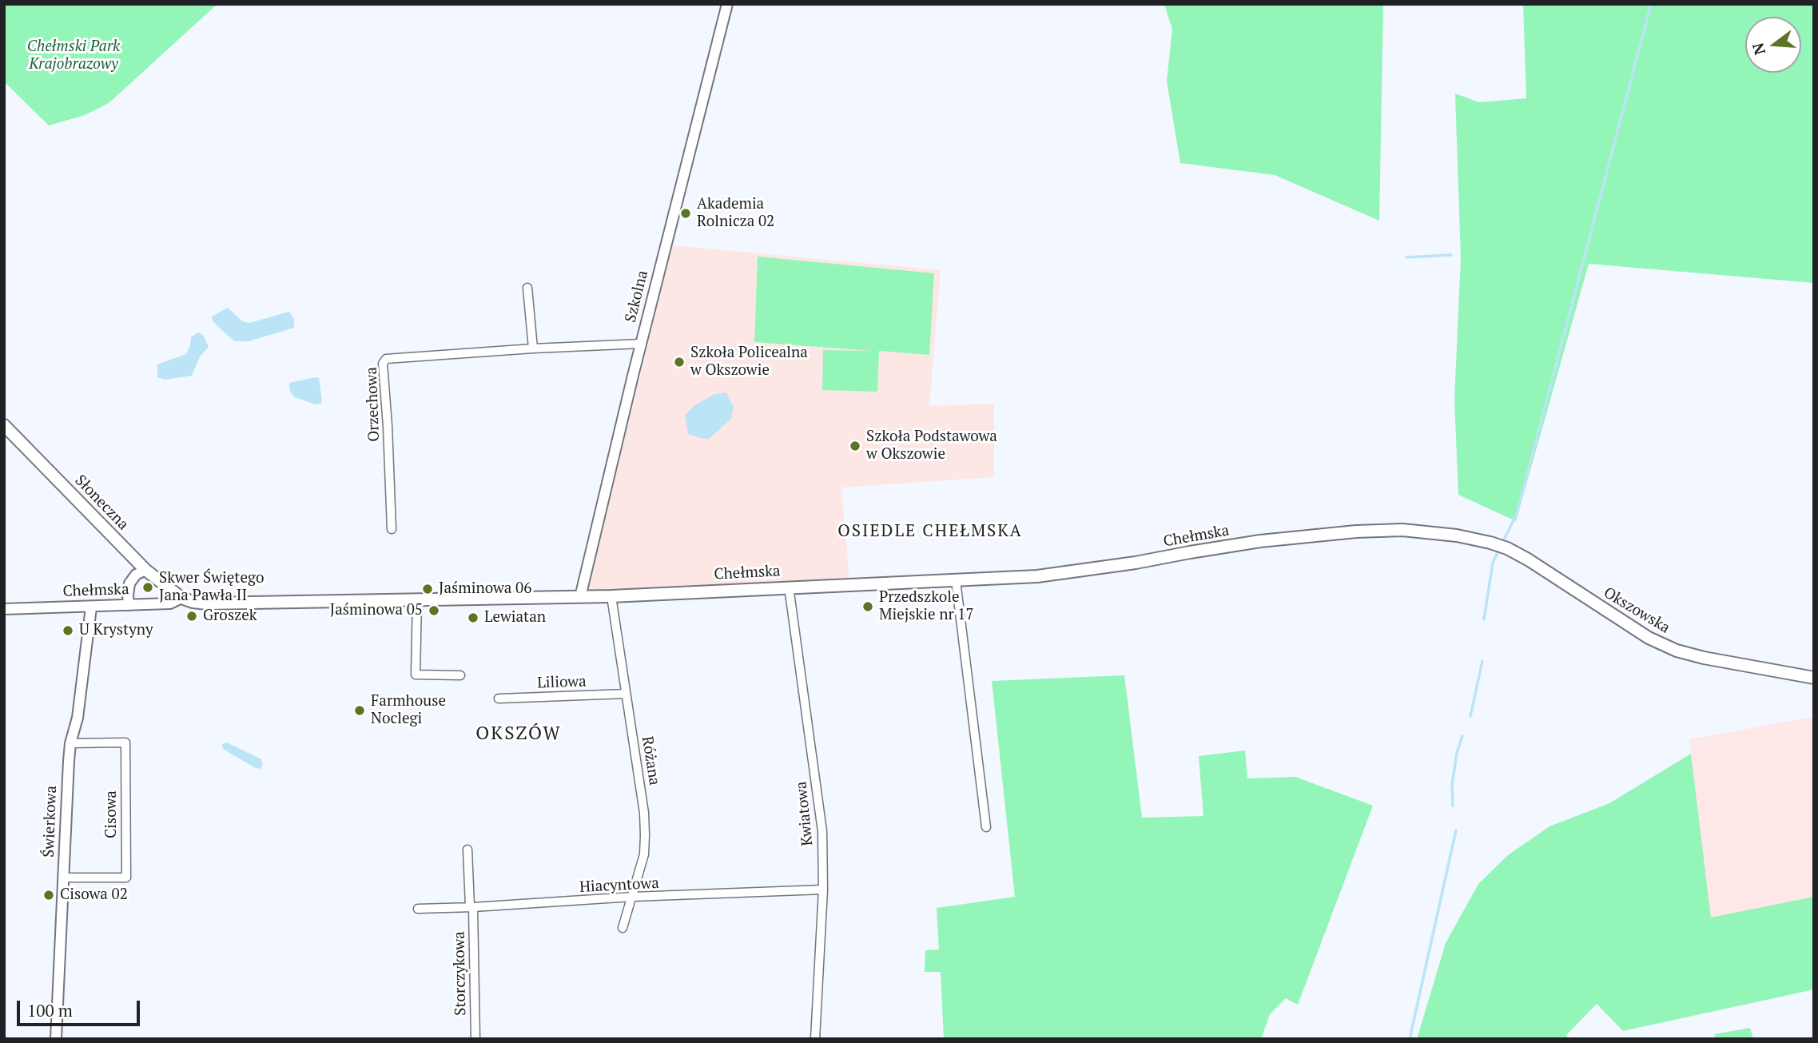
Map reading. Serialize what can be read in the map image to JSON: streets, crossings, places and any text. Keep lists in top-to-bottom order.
{
  "streets": {
    "main road": ["Słoneczna", "Chełmska", "Okszowska"],
    "street": [
      "Szkolna",
      "Orzechowa",
      "Liliowa",
      "Różana",
      "Kwiatowa",
      "Cisowa",
      "Świerkowa",
      "Hiacyntowa",
      "Storczykowa"
    ]
  },
  "crossings": [
    ["Szkolna", "Orzechowa"],
    ["Szkolna", "Chełmska"],
    ["Słoneczna", "Chełmska"],
    ["Chełmska", "Okszowska"],
    ["Chełmska", "Różana"],
    ["Chełmska", "Kwiatowa"],
    ["Chełmska", "Świerkowa"],
    ["Liliowa", "Różana"],
    ["Różana", "Hiacyntowa"],
    ["Kwiatowa", "Hiacyntowa"],
    ["Cisowa", "Świerkowa"],
    ["Hiacyntowa", "Storczykowa"]
  ],
  "districts": ["OSIEDLE CHEŁMSKA", "OKSZÓW"],
  "parks": ["Chełmski Park Krajobrazowy"],
  "places": [
    "Akademia Rolnicza 02",
    "Szkoła Policealna w Okszowie",
    "Szkoła Podstawowa w Okszowie",
    "Skwer Świętego Jana Pawła II",
    "Jaśminowa 06",
    "Przedszkole Miejskie nr 17",
    "Jaśminowa 05",
    "Groszek",
    "Lewiatan",
    "U Krystyny",
    "Farmhouse Noclegi",
    "Cisowa 02"
  ],
  "scale_bar": "100 m",
  "north": "left"
}
